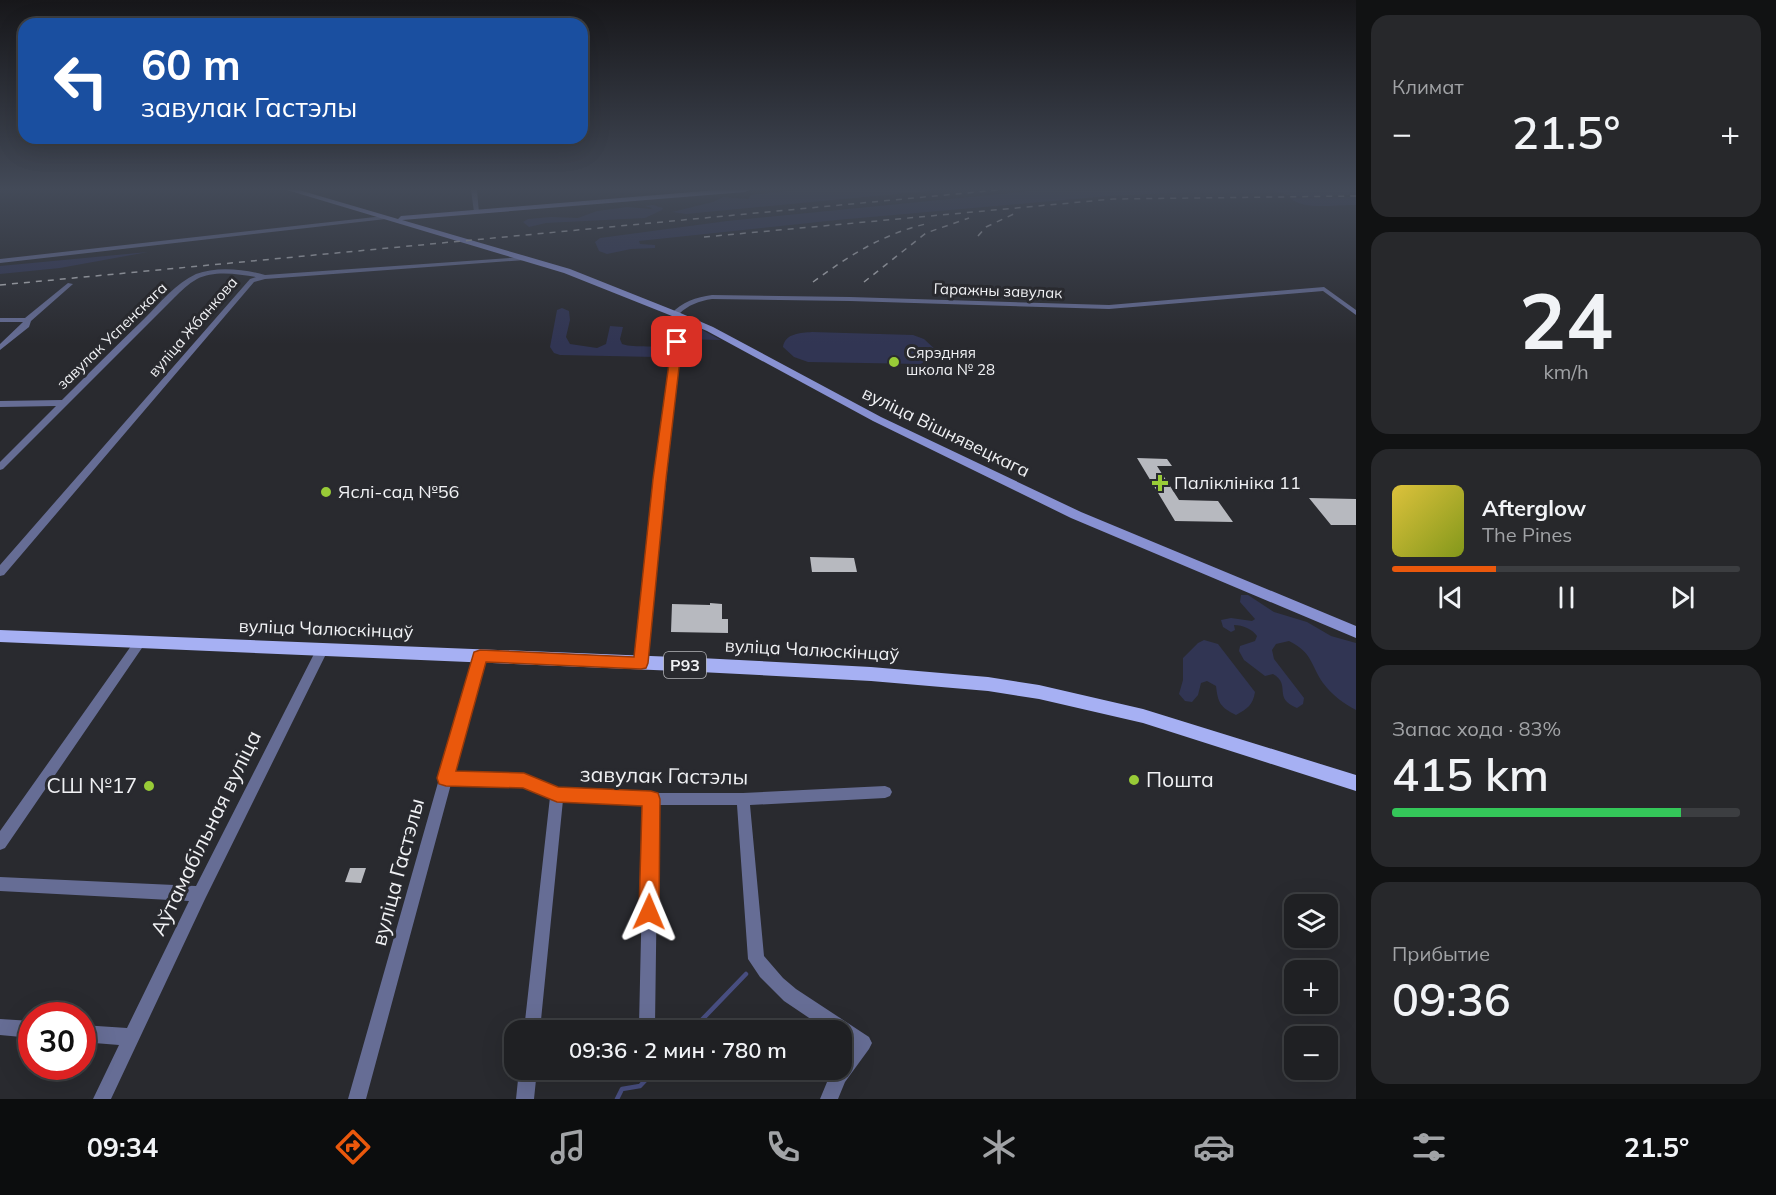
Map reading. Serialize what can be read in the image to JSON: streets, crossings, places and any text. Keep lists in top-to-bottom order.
{
  "streets": {
    "main road": ["вуліца Вішнявецкага", "вуліца Чалюскінцаў", "Р93"],
    "street": [
      "Гаражны завулак",
      "вуліца Жбанкова",
      "завулак Успенскага",
      "завулак Гастэлы",
      "Аўтамабільная вуліца",
      "вуліца Гастэлы"
    ]
  },
  "crossings": [
    ["Гаражны завулак", "вуліца Вішнявецкага"],
    ["вуліца Жбанкова", "завулак Успенскага"],
    ["вуліца Жбанкова", "вуліца Вішнявецкага"],
    ["вуліца Чалюскінцаў", "Аўтамабільная вуліца"],
    ["вуліца Чалюскінцаў", "вуліца Гастэлы"],
    ["завулак Гастэлы", "вуліца Гастэлы"]
  ],
  "places": {
    "other": [
      "Сярэдняя школа № 28",
      "Яслі-сад №56",
      "Пошта",
      "СШ №17"
    ],
    "health": ["Паліклініка 11"]
  },
  "page": {
    "tile": [
      "Климат",
      ["24", "km/h"],
      ["Запас хода · 83%", "415 km"],
      ["Прибытие", "09:36"]
    ],
    "turn": ["60 m", "завулак Гастэлы"],
    "heat": ["−", "21.5°", "+"],
    "song": ["Afterglow", "The Pines"],
    "map_buttons": ["+", "−"],
    "limit": "30",
    "trip": "09:36 · 2 мин · 780 m",
    "tabs": ["09:34", "21.5°"]
  }
}
